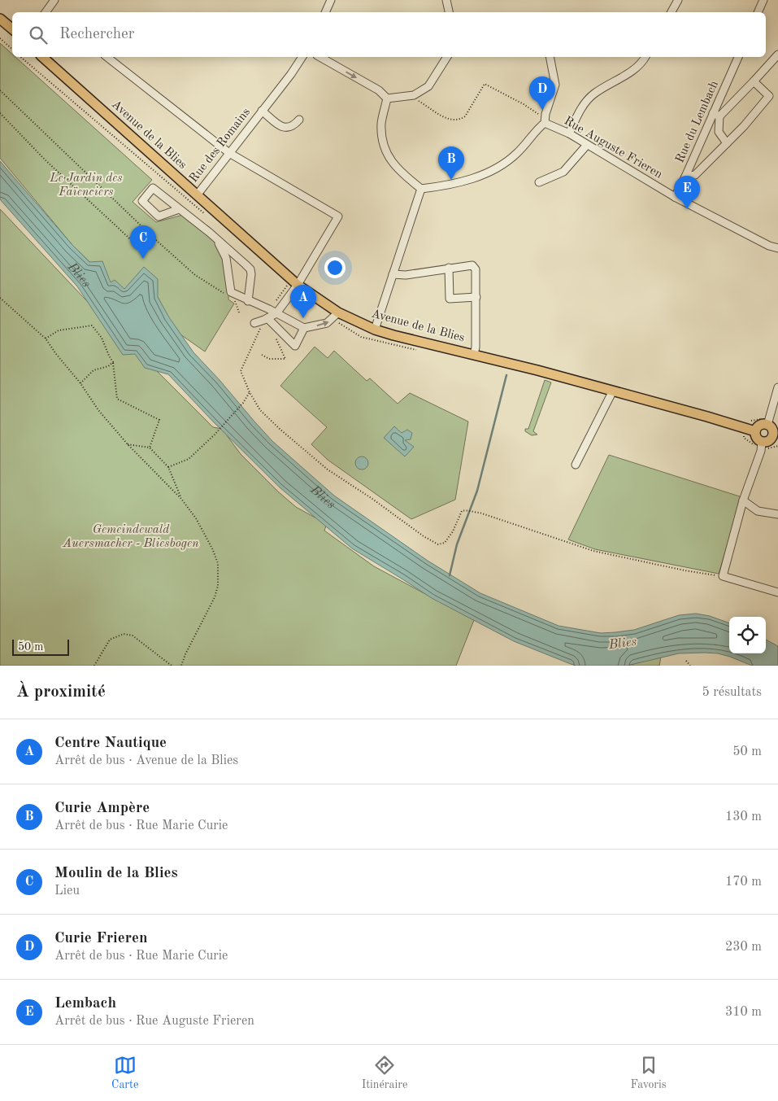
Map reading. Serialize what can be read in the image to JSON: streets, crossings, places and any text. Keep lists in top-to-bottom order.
{
  "streets": {
    "main road": ["Avenue de la Blies"],
    "street": ["Rue du Lembach", "Rue des Romains", "Rue Auguste Frieren"]
  },
  "crossings": [
    ["Rue du Lembach", "Rue Auguste Frieren"],
    ["Avenue de la Blies", "Rue des Romains"]
  ],
  "water": ["Blies"],
  "parks": ["Le Jardin des Faïenciers", "Gemeindewald Auersmacher - Bliesbogen"],
  "scale_bar": "50 m",
  "page": {
    "search": "Rechercher",
    "pins": [
      "D",
      "B",
      "E",
      "C",
      "A"
    ],
    "scale": "50 m",
    "heading": ["À proximité", "5 résultats"],
    "list": [
      {
        "mark": "A",
        "name": "Centre Nautique",
        "note": "Arrêt de bus · Avenue de la Blies",
        "value": "50 m"
      },
      {
        "mark": "B",
        "name": "Curie Ampère",
        "note": "Arrêt de bus · Rue Marie Curie",
        "value": "130 m"
      },
      {
        "mark": "C",
        "name": "Moulin de la Blies",
        "note": "Lieu",
        "value": "170 m"
      },
      {
        "mark": "D",
        "name": "Curie Frieren",
        "note": "Arrêt de bus · Rue Marie Curie",
        "value": "230 m"
      },
      {
        "mark": "E",
        "name": "Lembach",
        "note": "Arrêt de bus · Rue Auguste Frieren",
        "value": "310 m"
      }
    ],
    "nav": ["Carte", "Itinéraire", "Favoris"]
  }
}
